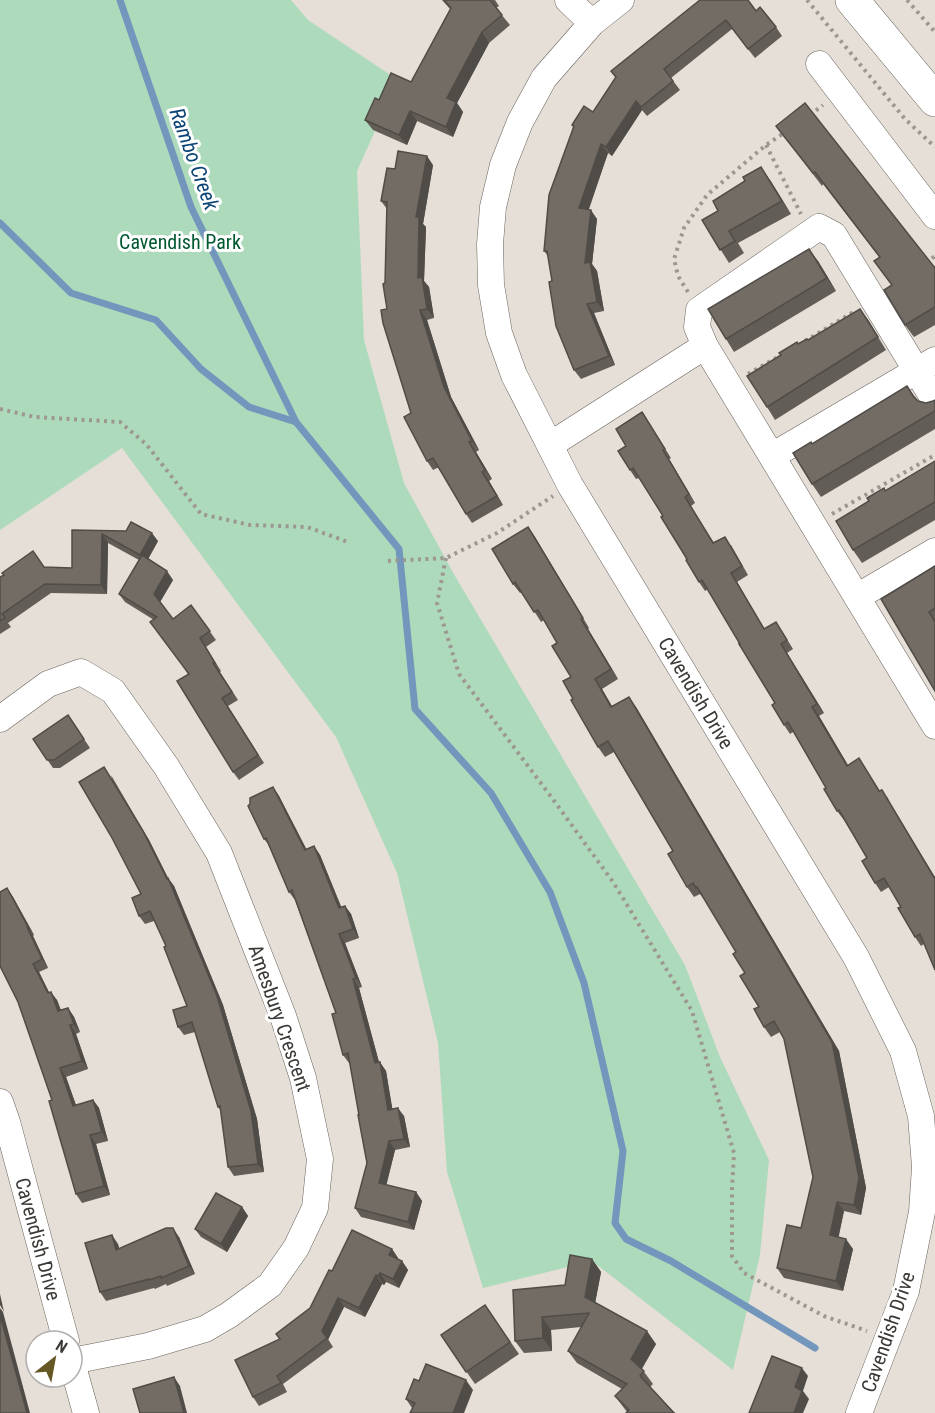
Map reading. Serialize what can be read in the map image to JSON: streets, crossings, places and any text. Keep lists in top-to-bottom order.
{
  "streets": {
    "street": ["Cavendish Drive", "Amesbury Crescent"]
  },
  "water": ["Rambo Creek"],
  "parks": ["Cavendish Park"],
  "north": "top right"
}
